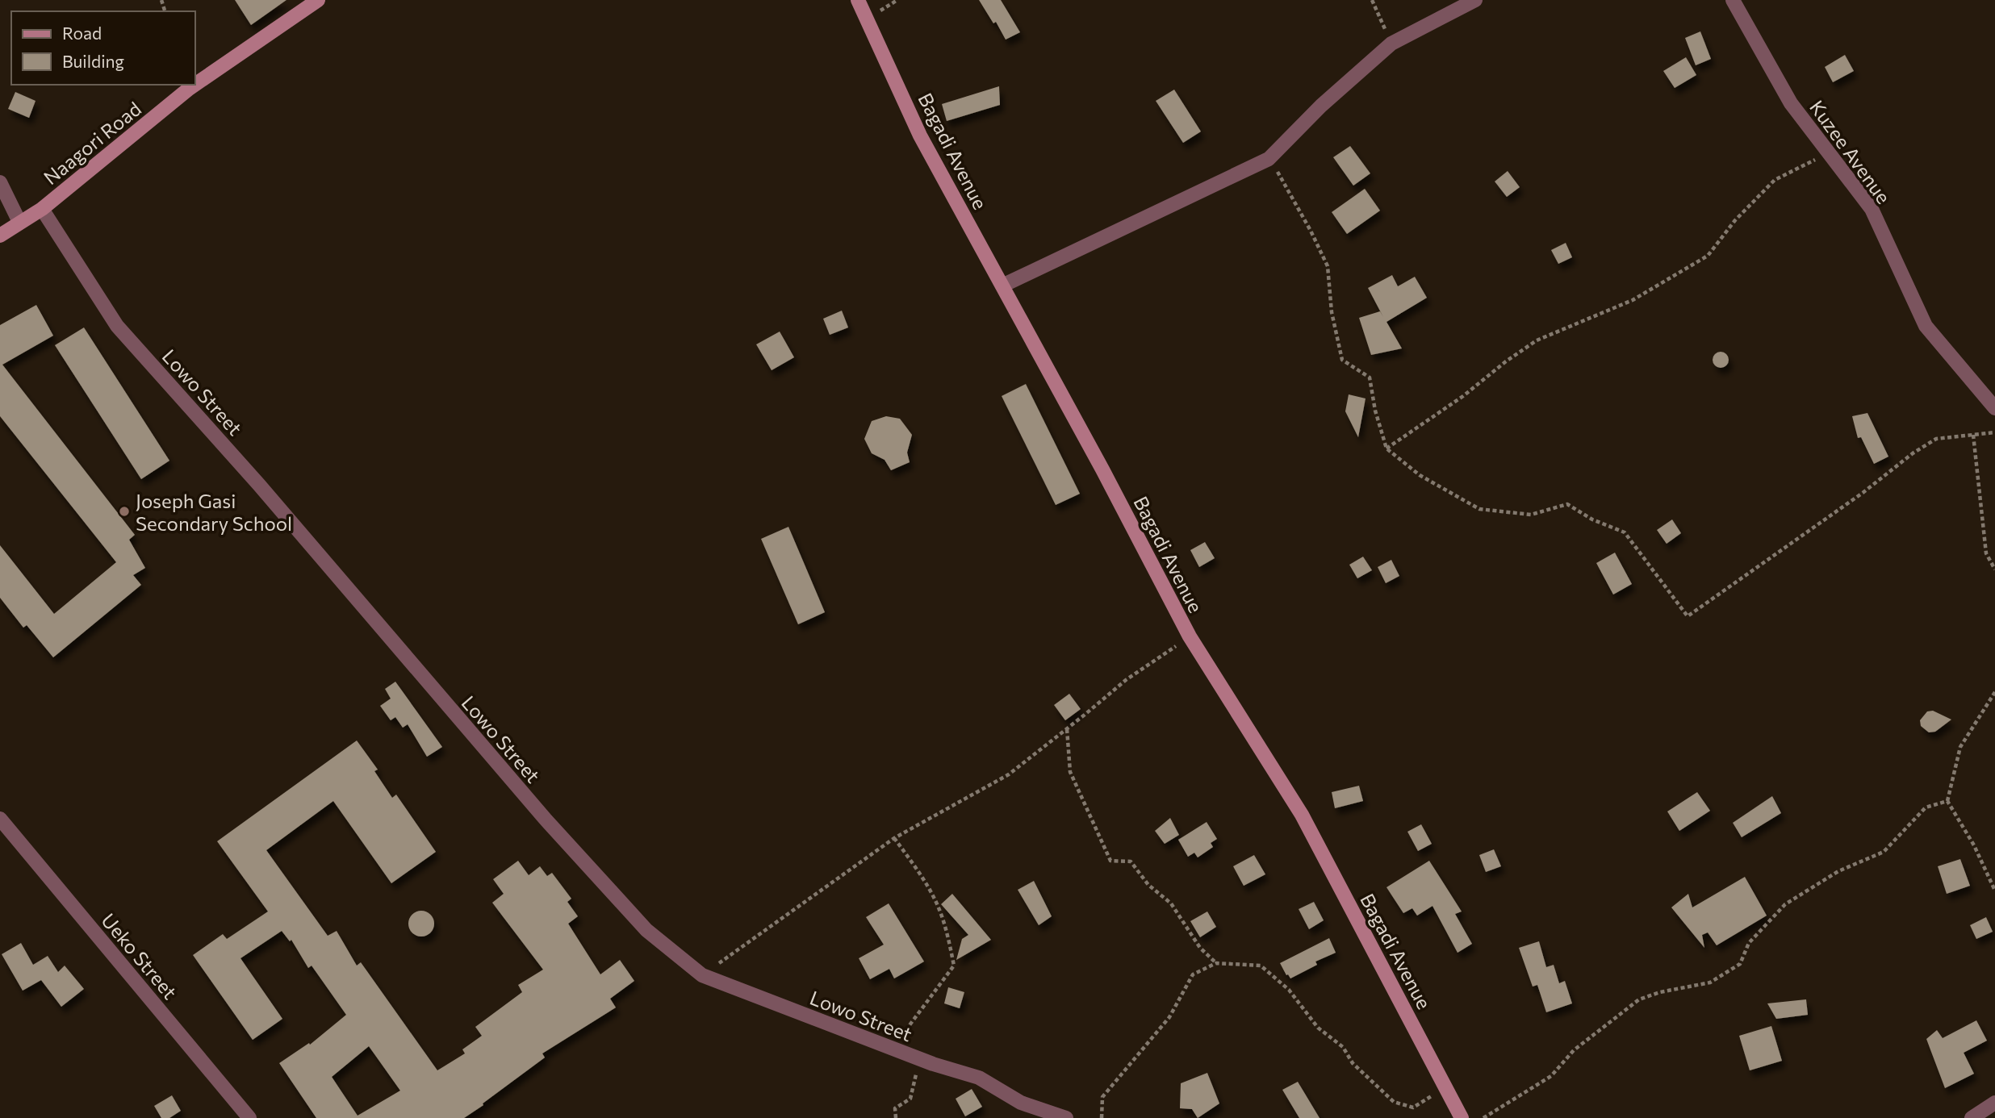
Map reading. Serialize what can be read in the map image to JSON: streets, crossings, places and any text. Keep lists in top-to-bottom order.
{
  "streets": {
    "street": [
      "Naagori Road",
      "Bagadi Avenue",
      "Kuzee Avenue",
      "Lowo Street",
      "Ueko Street"
    ]
  },
  "crossings": [
    ["Naagori Road", "Lowo Street"]
  ],
  "places": ["Joseph Gasi Secondary School"],
  "legend": ["Road", "Building"]
}
